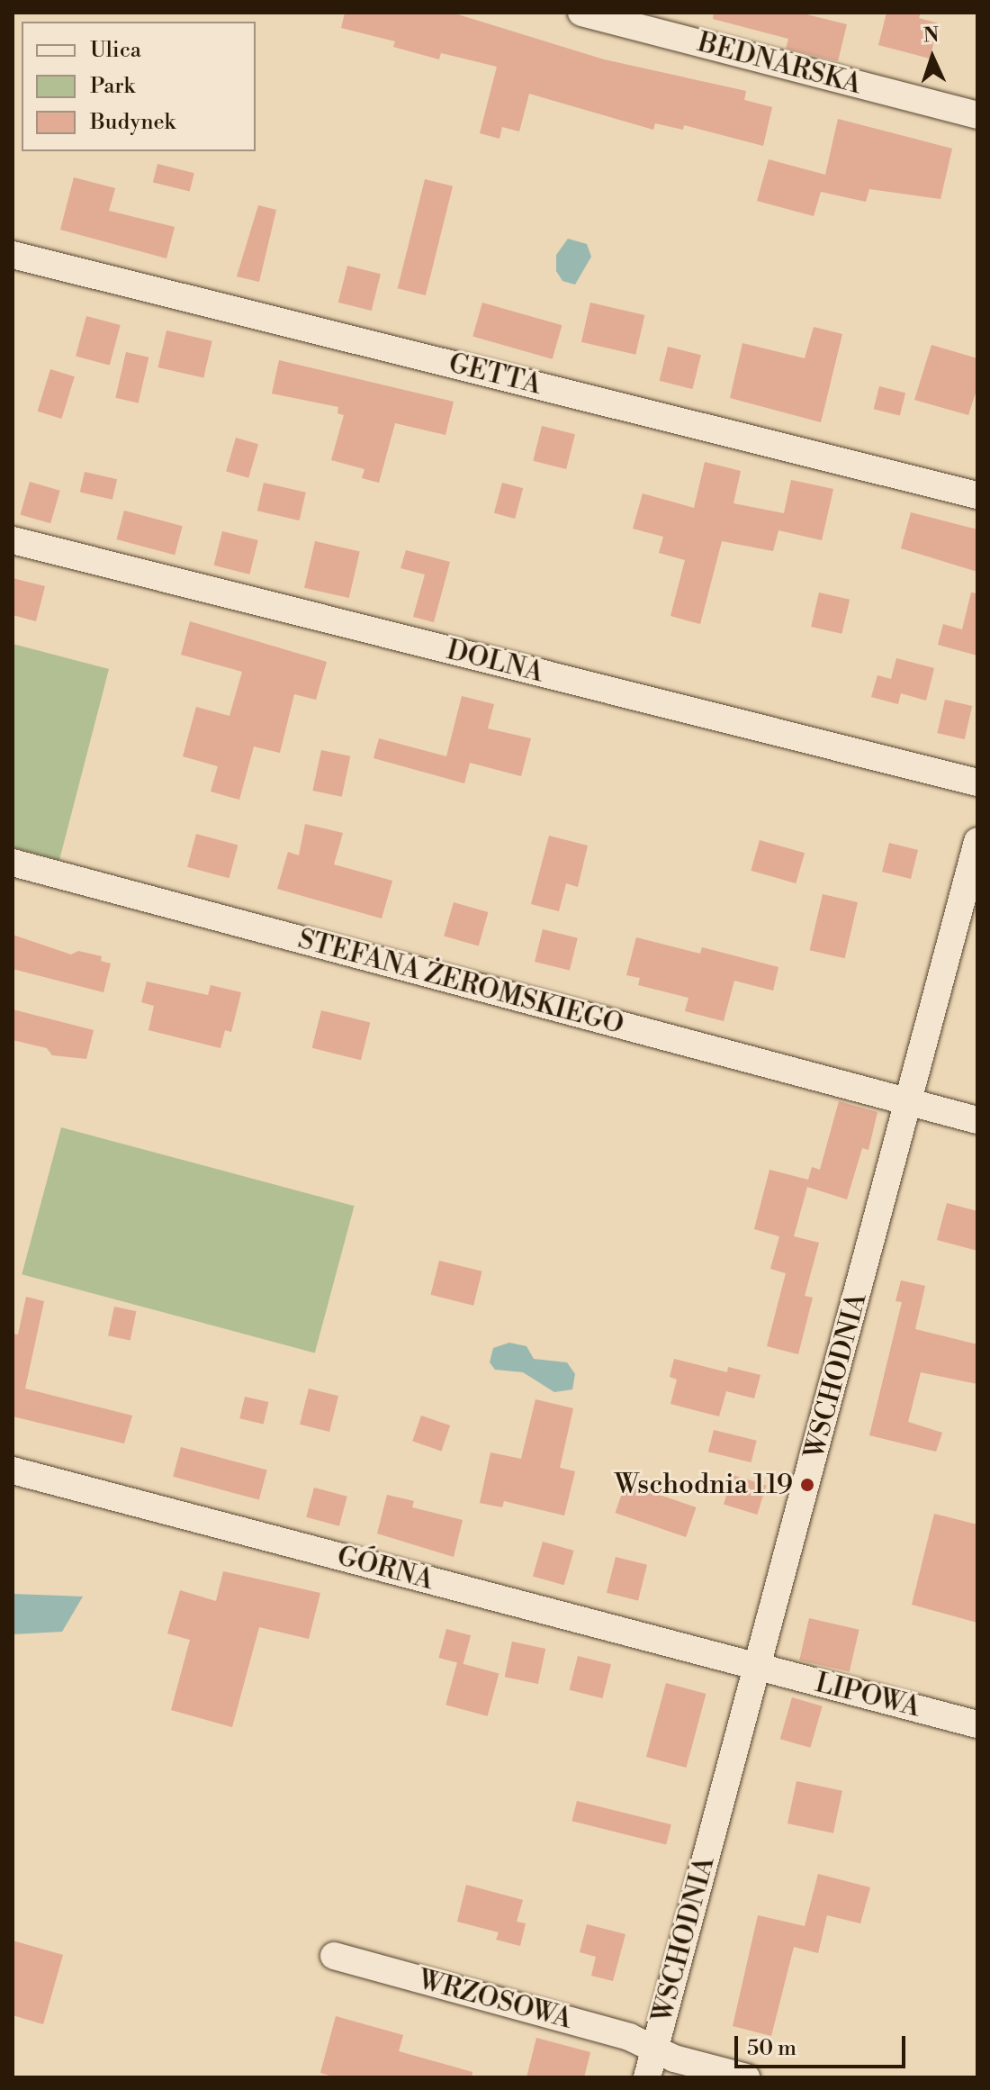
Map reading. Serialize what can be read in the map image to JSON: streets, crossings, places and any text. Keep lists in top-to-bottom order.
{
  "streets": {
    "street": [
      "BEDNARSKA",
      "GETTA",
      "DOLNA",
      "STEFANA ŻEROMSKIEGO",
      "WSCHODNIA",
      "GÓRNA",
      "LIPOWA",
      "WRZOSOWA"
    ]
  },
  "crossings": [
    ["STEFANA ŻEROMSKIEGO", "WSCHODNIA"],
    ["WSCHODNIA", "GÓRNA"],
    ["WSCHODNIA", "LIPOWA"],
    ["WSCHODNIA", "WRZOSOWA"],
    ["GÓRNA", "LIPOWA"]
  ],
  "places": ["Wschodnia 119"],
  "legend": ["Ulica", "Park", "Budynek"],
  "scale_bar": "50 m",
  "north": "top"
}
